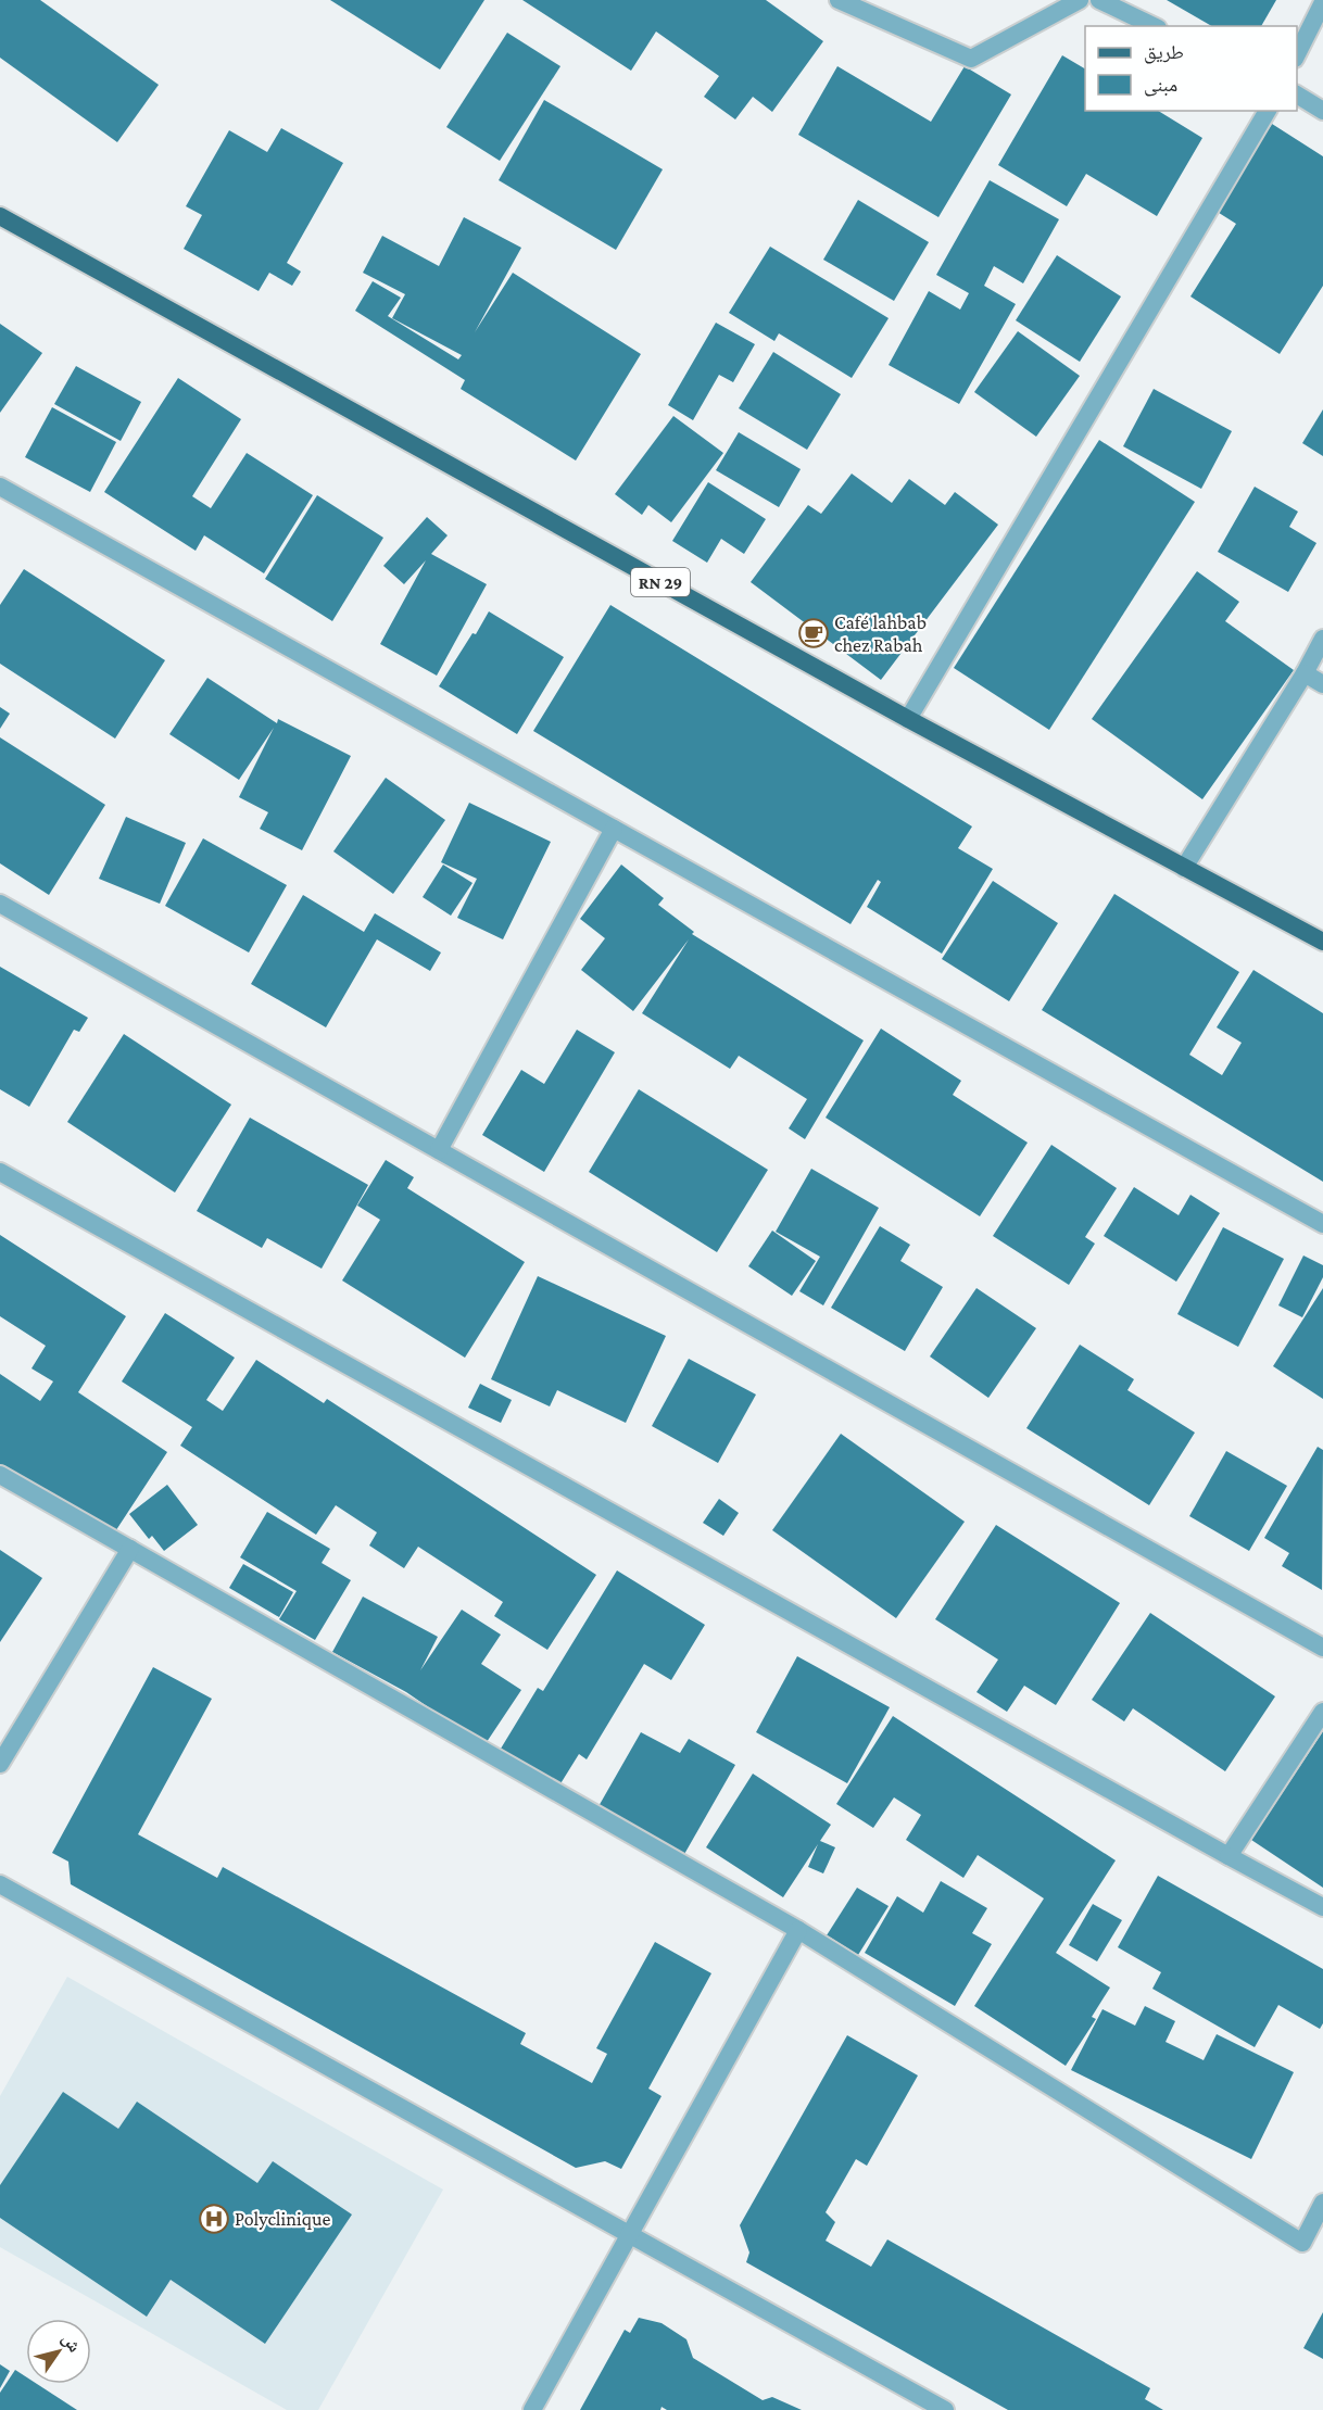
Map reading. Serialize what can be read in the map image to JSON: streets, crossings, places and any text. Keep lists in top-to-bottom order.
{
  "streets": {
    "main road": ["RN 29"]
  },
  "places": {
    "cafe": ["Café lahbab chez Rabah"],
    "hospital": ["Polyclinique"]
  },
  "legend": ["طريق", "مبنى"],
  "north": "top right"
}
